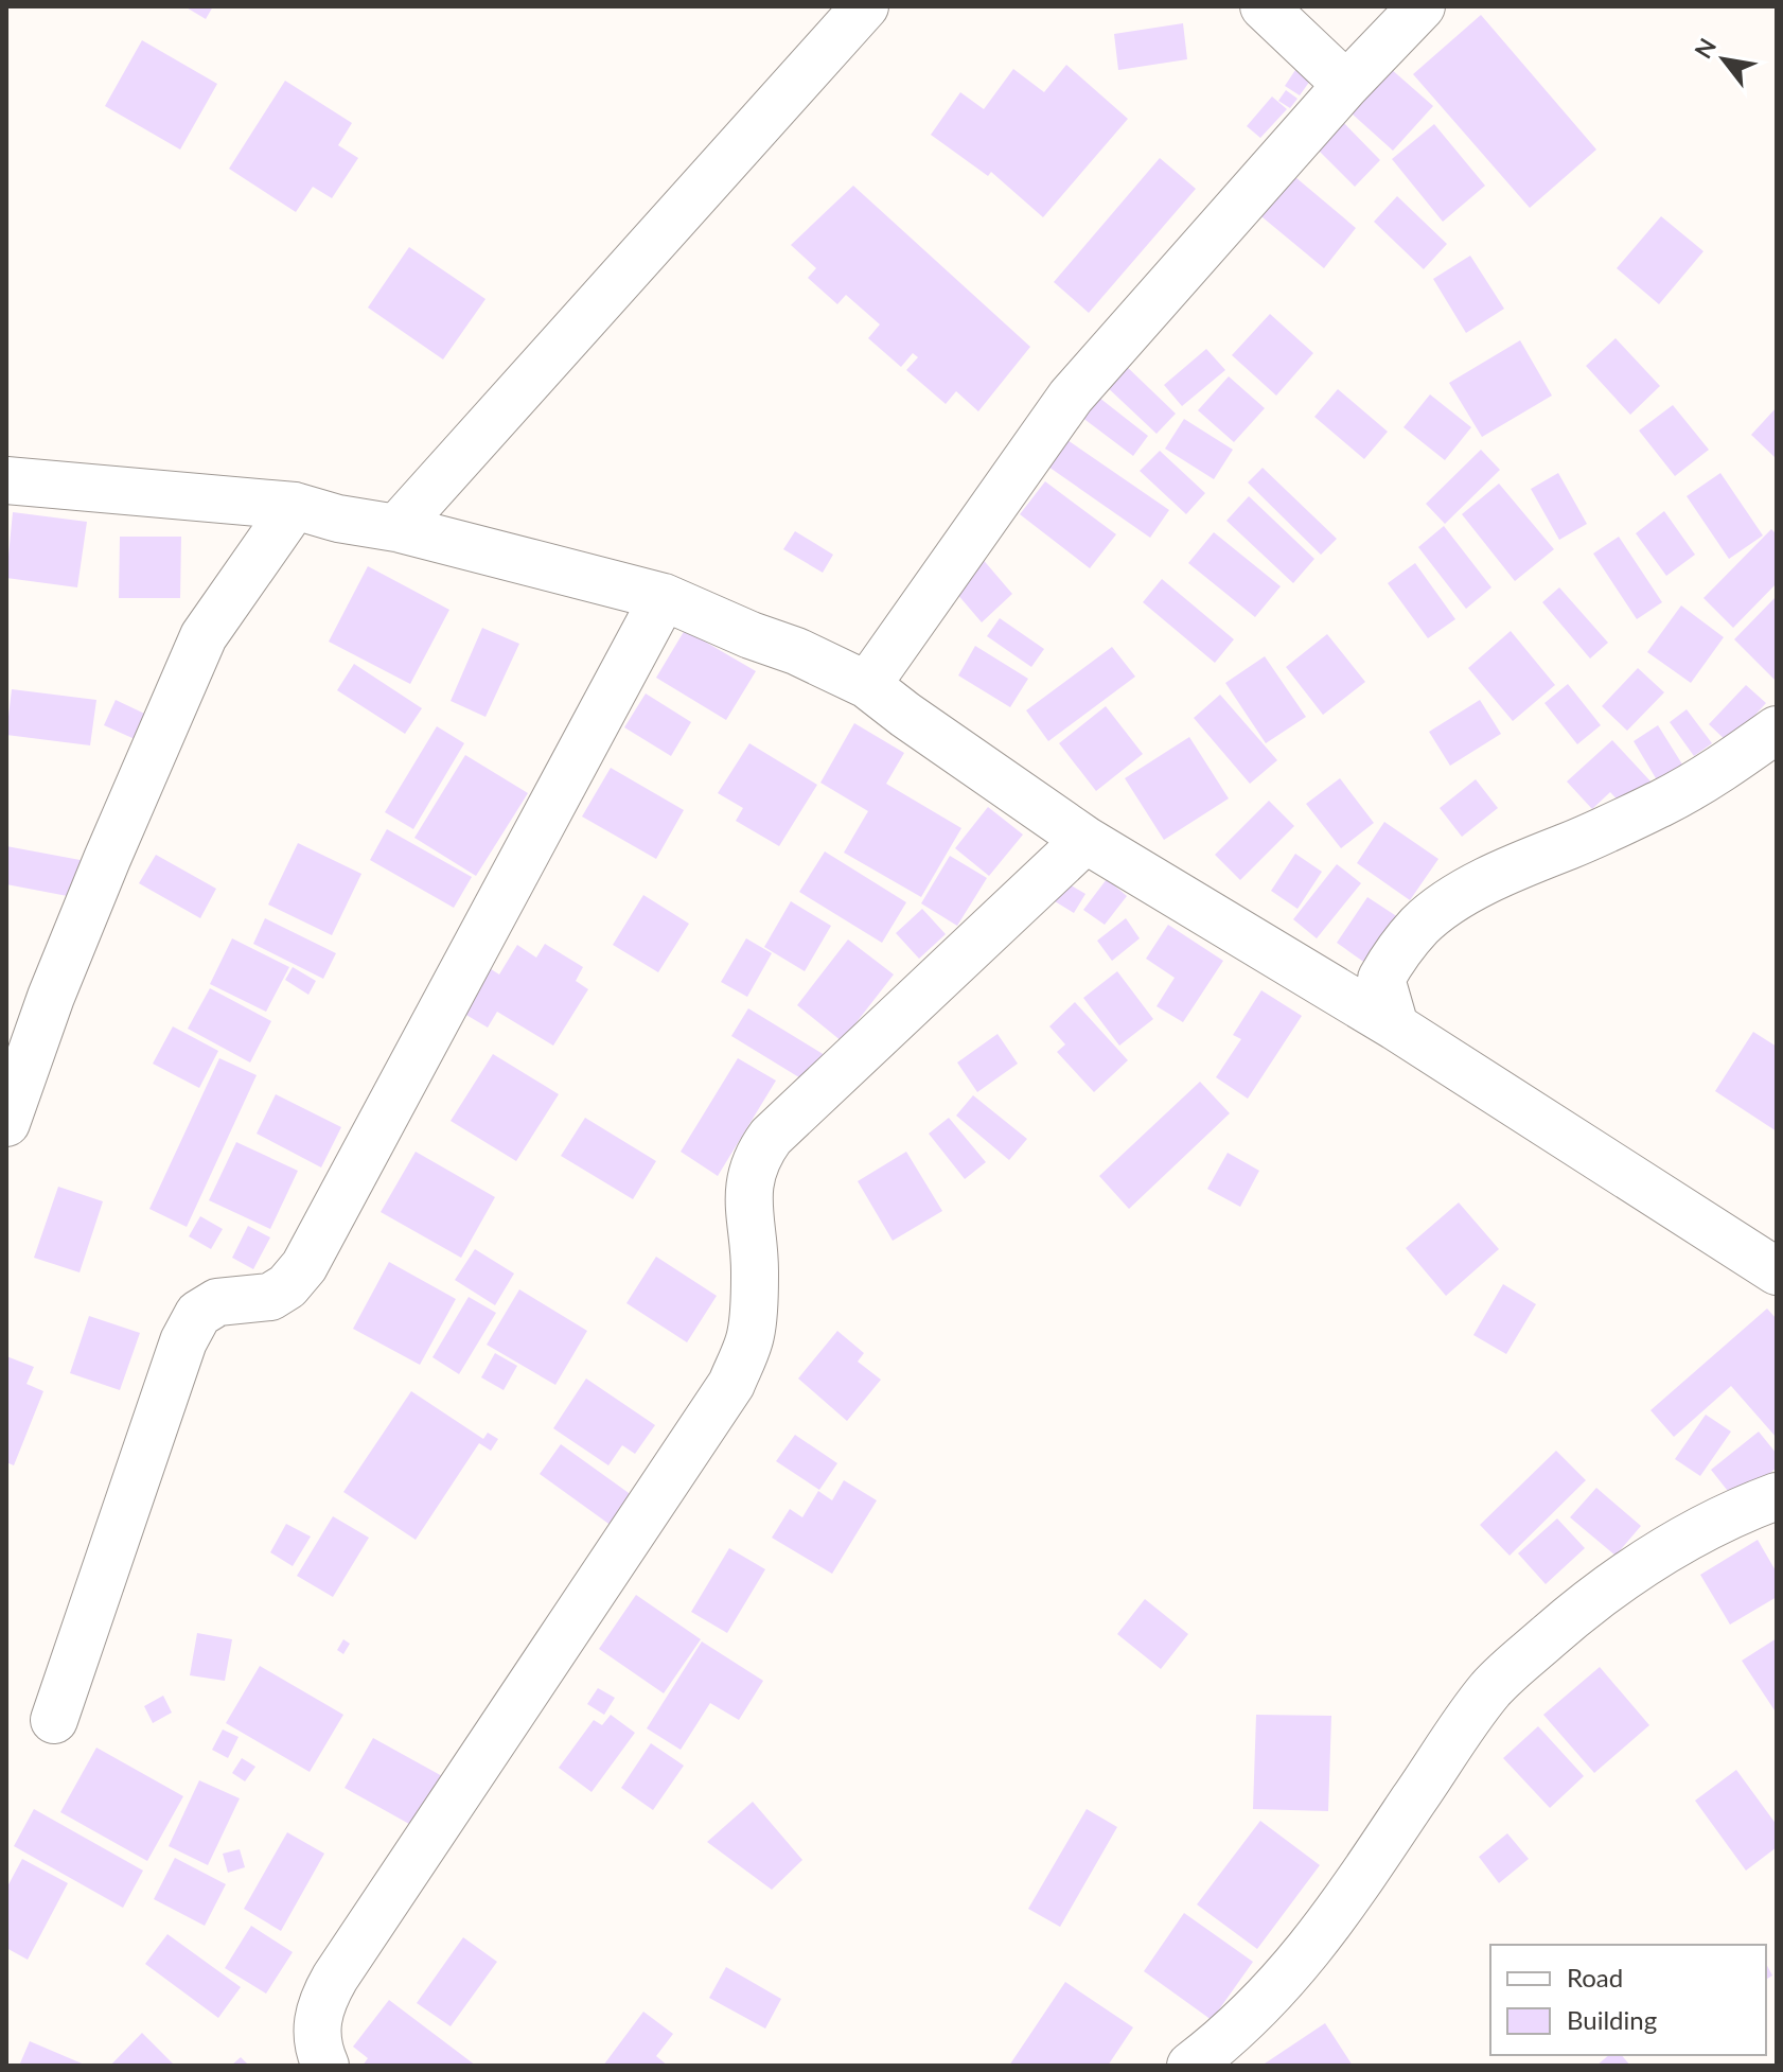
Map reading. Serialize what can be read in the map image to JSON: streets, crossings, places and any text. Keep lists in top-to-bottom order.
{
  "legend": ["Road", "Building"],
  "north": "top left"
}
